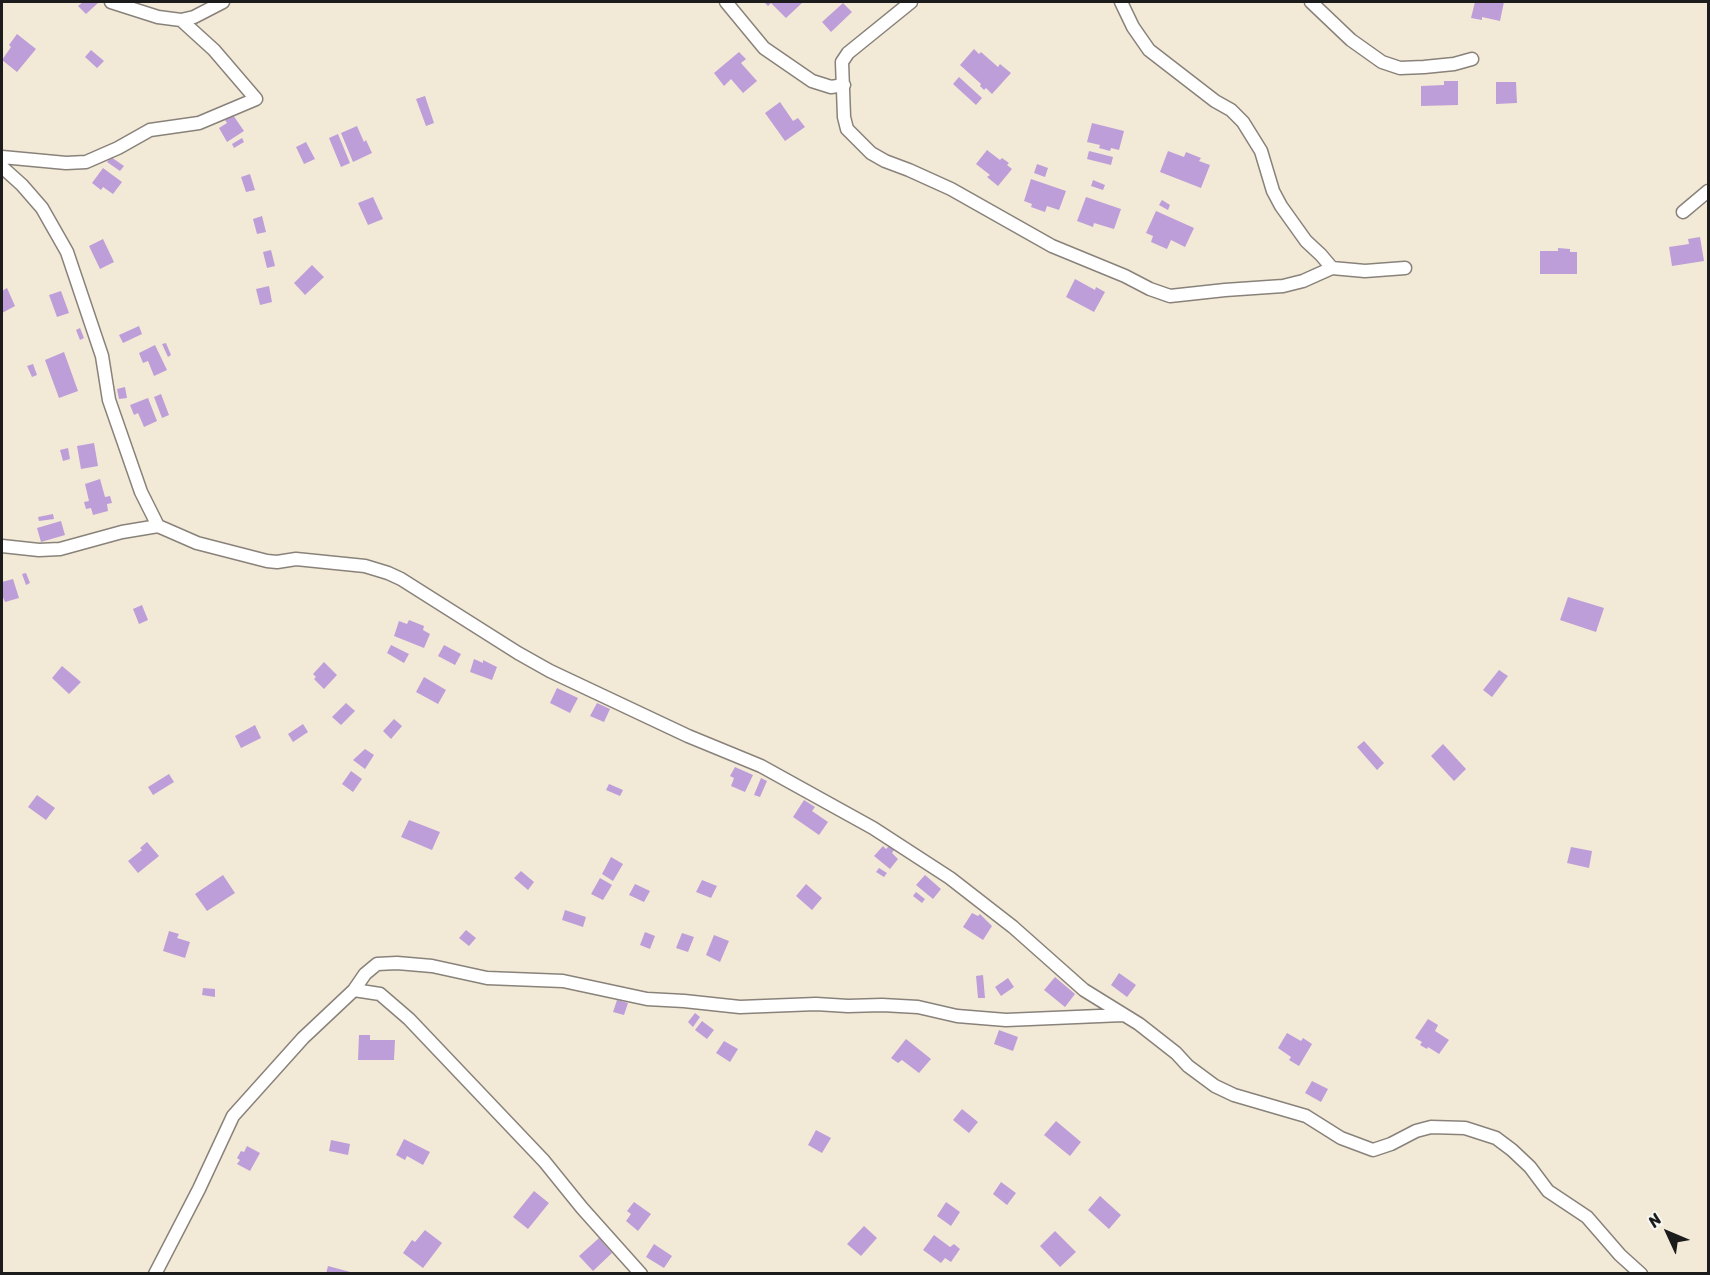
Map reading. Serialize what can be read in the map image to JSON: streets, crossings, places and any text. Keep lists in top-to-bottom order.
{
  "north": "top left"
}
